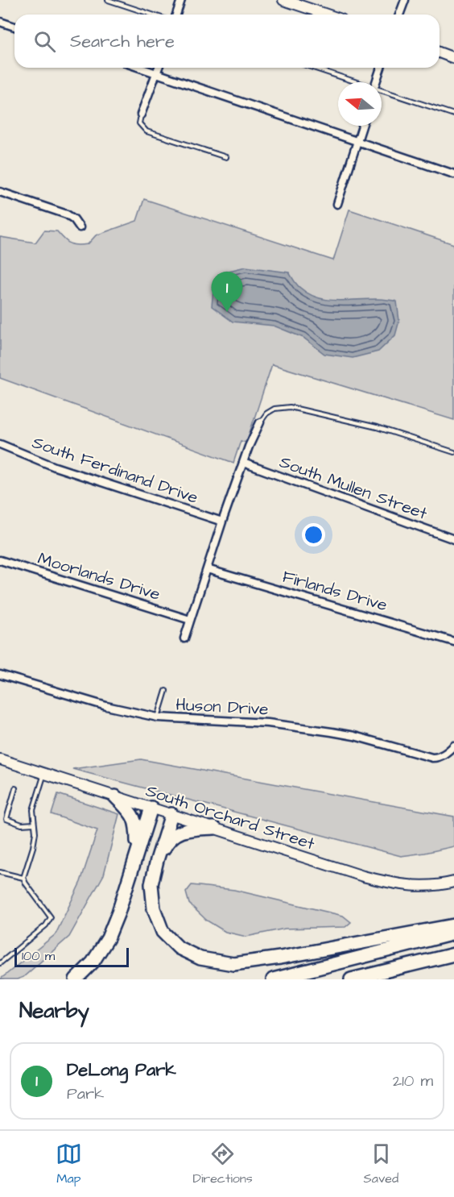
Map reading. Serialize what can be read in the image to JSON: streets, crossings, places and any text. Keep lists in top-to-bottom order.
{
  "streets": {
    "main road": ["South Orchard Street"],
    "street": [
      "South Ferdinand Drive",
      "South Mullen Street",
      "Moorlands Drive",
      "Firlands Drive",
      "Huson Drive"
    ]
  },
  "scale_bar": "100 m",
  "north": "left",
  "page": {
    "search": "Search here",
    "pins": "1",
    "scale": "100 m",
    "heading": "Nearby",
    "list": [
      {
        "mark": "1",
        "name": "DeLong Park",
        "note": "Park",
        "value": "210 m"
      }
    ],
    "nav": ["Map", "Directions", "Saved"]
  }
}
